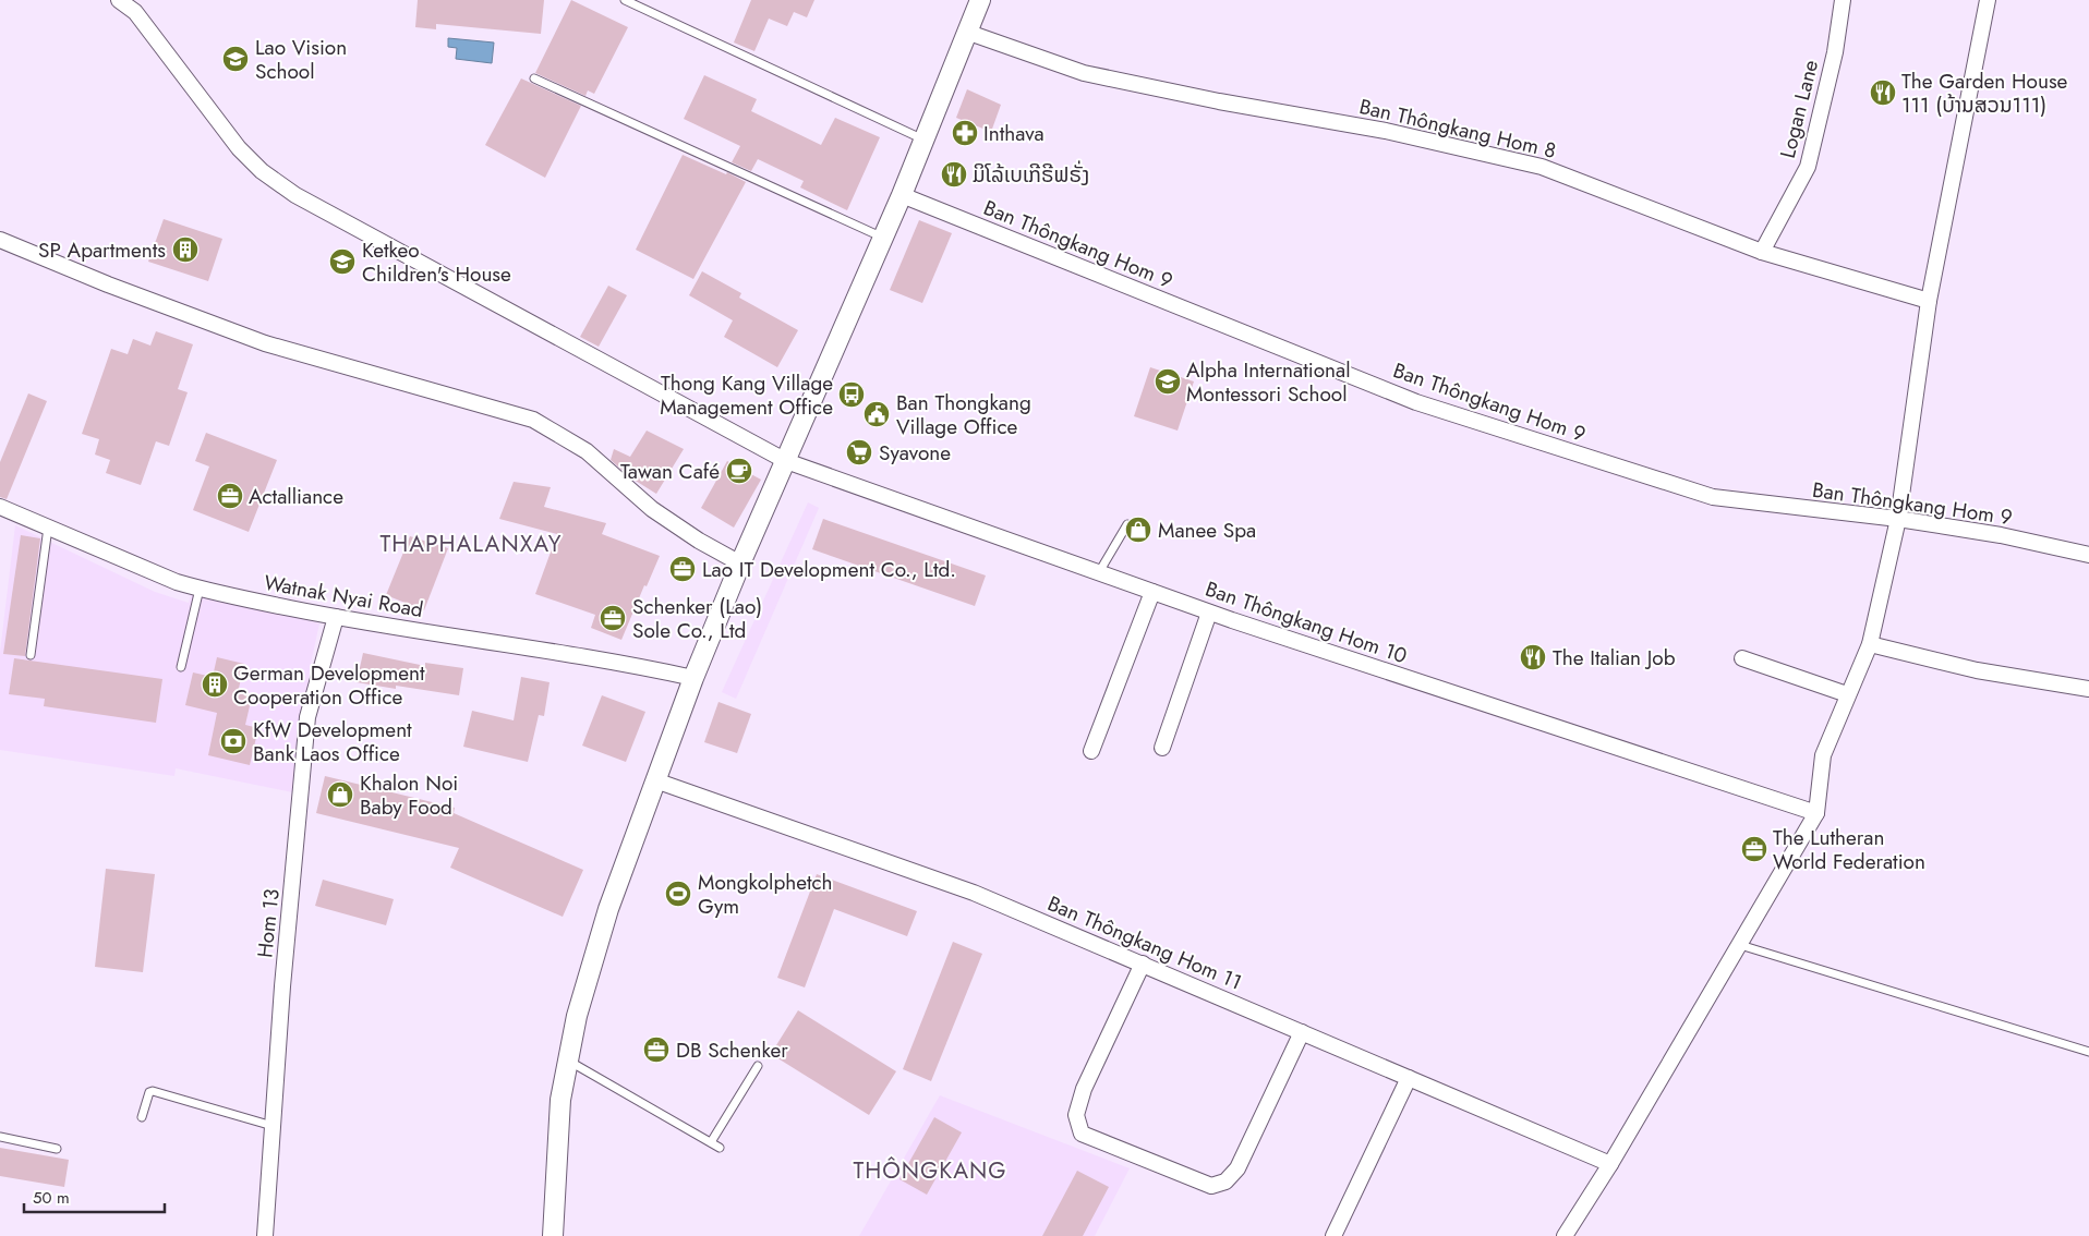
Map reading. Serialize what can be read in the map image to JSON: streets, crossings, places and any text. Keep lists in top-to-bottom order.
{
  "streets": {
    "street": [
      "Logan Lane",
      "Ban Thôngkang Hom 8",
      "Ban Thôngkang Hom 9",
      "Watnak Nyai Road",
      "Ban Thôngkang Hom 10",
      "Hom 13",
      "Ban Thôngkang Hom 11"
    ]
  },
  "crossings": [
    ["Logan Lane", "Ban Thôngkang Hom 8"],
    ["Watnak Nyai Road", "Hom 13"]
  ],
  "districts": ["THAPHALANXAY", "THÔNGKANG"],
  "places": {
    "school or university": ["Lao Vision School", "Ketkeo Children's House", "Alpha International Montessori School"],
    "restaurant": ["The Garden House 111 (ບ້ານສວນ111)", "ມິໂລ້ເບເກີຣີຟຣັ່ງ", "The Italian Job"],
    "pharmacy": ["Inthava"],
    "building": ["SP Apartments", "German Development Cooperation Office"],
    "bus stop": ["Thong Kang Village Management Office"],
    "public building": ["Ban Thongkang Village Office"],
    "supermarket": ["Syavone"],
    "cafe": ["Tawan Café"],
    "office": [
      "Actalliance",
      "Lao IT Development Co., Ltd.",
      "Schenker (Lao) Sole Co., Ltd",
      "The Lutheran World Federation",
      "DB Schenker"
    ],
    "shop": ["Manee Spa", "Khalon Noi Baby Food"],
    "bank": ["KfW Development Bank Laos Office"],
    "sports": ["Mongkolphetch Gym"]
  },
  "scale_bar": "50 m"
}
